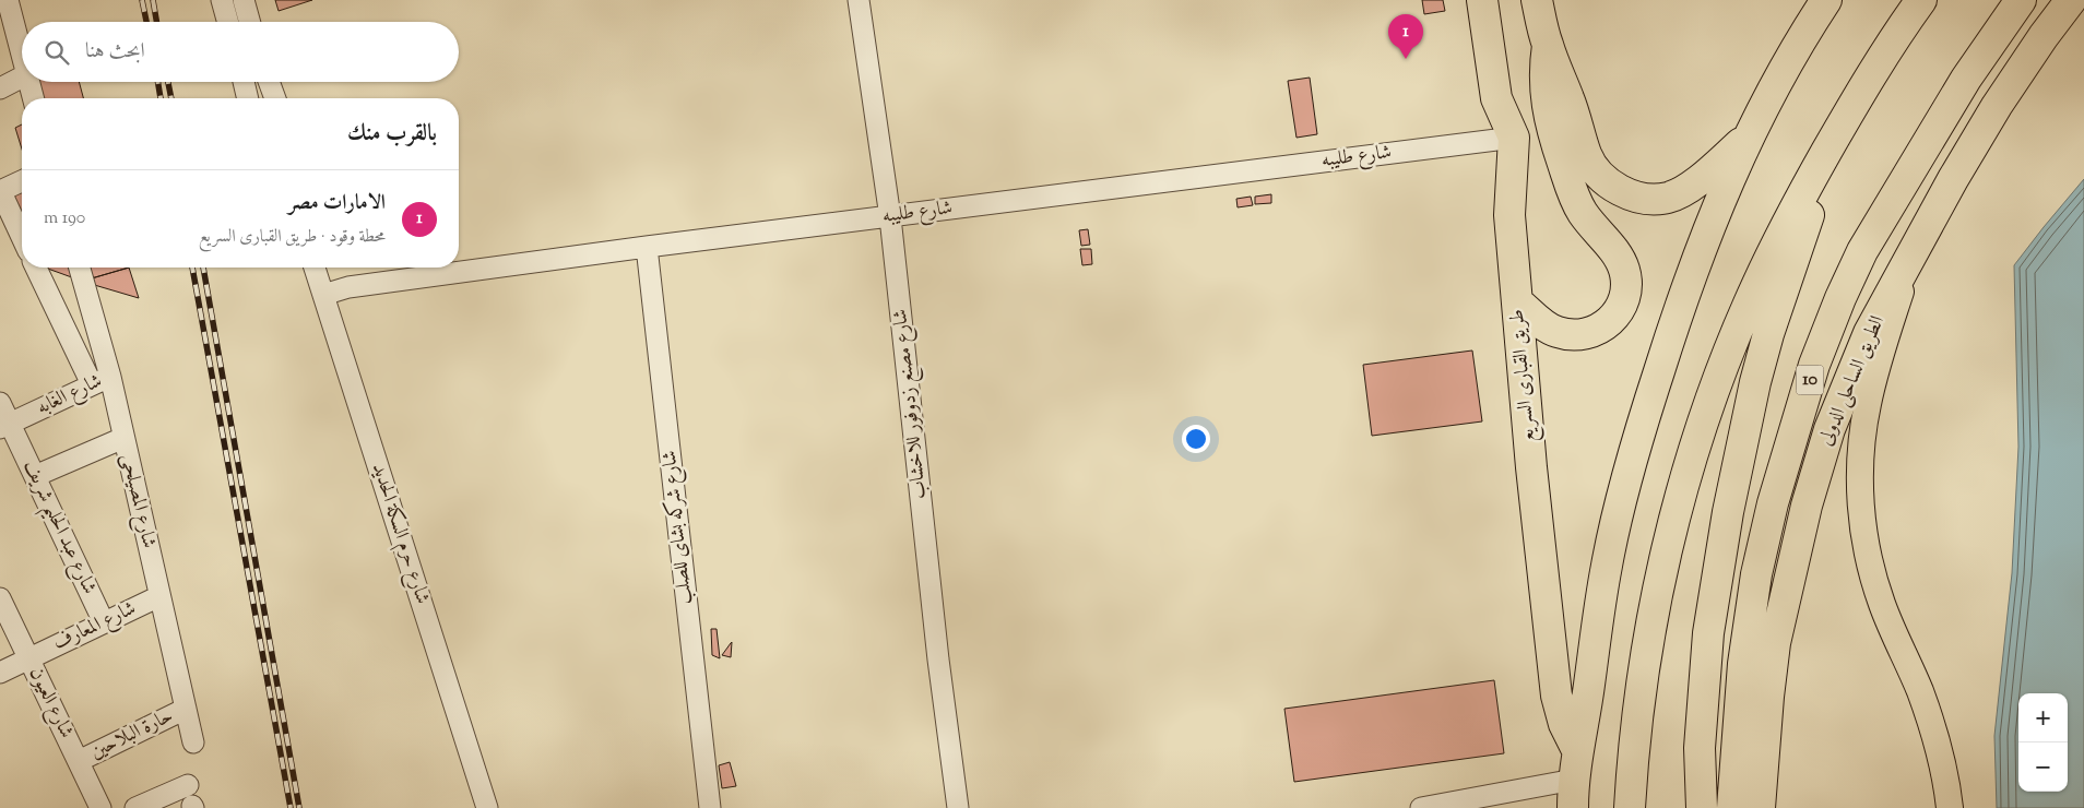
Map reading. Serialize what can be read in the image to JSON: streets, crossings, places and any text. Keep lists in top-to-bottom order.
{
  "streets": {
    "highway": ["طريق القبارى السريع", "10", "الطريق الساحلى الدولى"],
    "street": [
      "شارع طليبه",
      "شارع الغابه",
      "شارع مصنع زدوفور للاخشاب",
      "شارع المصيلحى",
      "شارع عبد الحليم شريف",
      "شارع شركه بشاى للصلب",
      "شارع حرم السكة الحديد",
      "شارع المعارف",
      "شارع العيون",
      "حارة البلاحين"
    ]
  },
  "crossings": [
    ["شارع طليبه", "طريق القبارى السريع"],
    ["شارع طليبه", "شارع مصنع زدوفور للاخشاب"],
    ["شارع طليبه", "شارع شركه بشاى للصلب"],
    ["شارع طليبه", "شارع حرم السكة الحديد"],
    ["شارع الغابه", "شارع المصيلحى"],
    ["شارع الغابه", "شارع عبد الحليم شريف"],
    ["شارع المصيلحى", "شارع المعارف"],
    ["شارع المصيلحى", "حارة البلاحين"],
    ["شارع عبد الحليم شريف", "شارع المعارف"],
    ["شارع المعارف", "شارع العيون"],
    ["شارع العيون", "حارة البلاحين"]
  ],
  "page": {
    "pins": "1",
    "search": "ابحث هنا",
    "heading": "بالقرب منك",
    "list": [
      {
        "mark": "1",
        "name": "الامارات مصر",
        "note": "محطة وقود · طريق القبارى السريع",
        "value": "190 m"
      }
    ],
    "map_buttons": ["+", "−"]
  }
}
